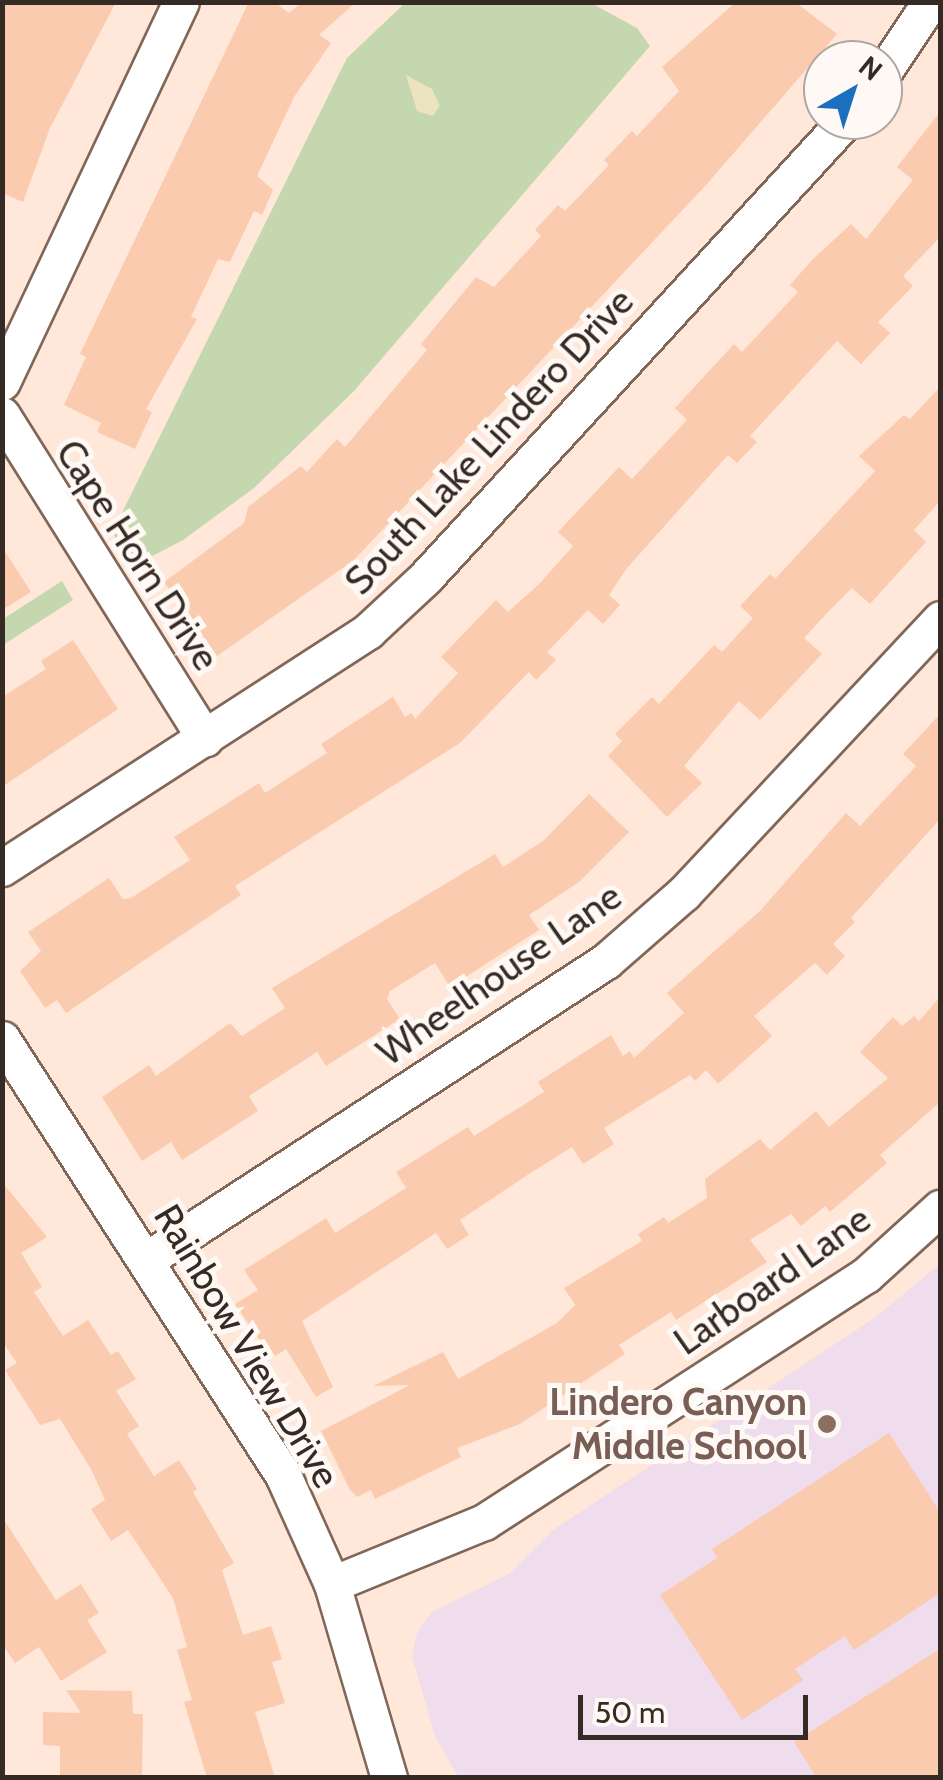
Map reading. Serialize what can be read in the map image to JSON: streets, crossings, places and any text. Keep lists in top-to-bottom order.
{
  "streets": {
    "street": [
      "South Lake Lindero Drive",
      "Cape Horn Drive",
      "Wheelhouse Lane",
      "Larboard Lane",
      "Rainbow View Drive"
    ]
  },
  "crossings": [
    ["South Lake Lindero Drive", "Cape Horn Drive"],
    ["Wheelhouse Lane", "Rainbow View Drive"],
    ["Larboard Lane", "Rainbow View Drive"]
  ],
  "places": ["Lindero Canyon Middle School"],
  "scale_bar": "50 m",
  "north": "top right"
}
